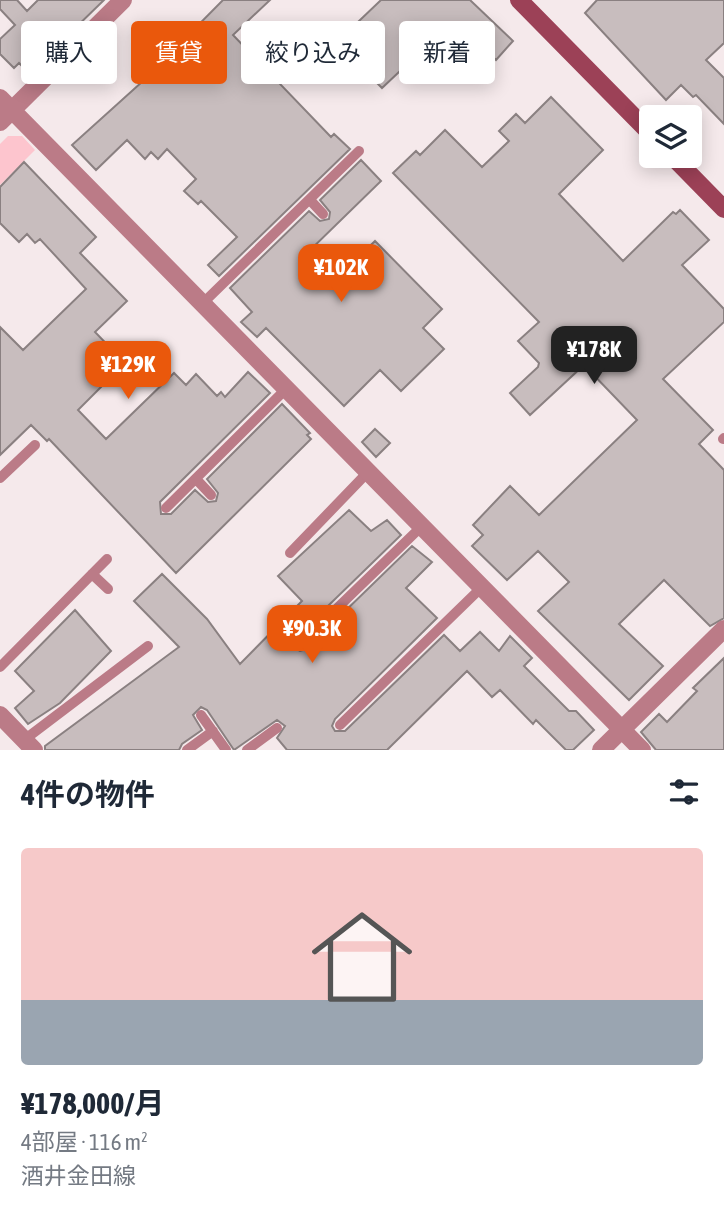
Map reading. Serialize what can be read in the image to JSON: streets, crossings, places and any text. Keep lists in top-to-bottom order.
{
  "page": {
    "chip": [
      "購入",
      "賃貸",
      "絞り込み",
      "新着"
    ],
    "price": [
      "¥102K",
      "¥178K",
      "¥129K",
      "¥90.3K"
    ],
    "heading": "4件の物件",
    "list": [
      {
        "name": "¥178,000/月",
        "note": "4部屋 · 116 m² · 酒井金田線"
      }
    ]
  }
}
